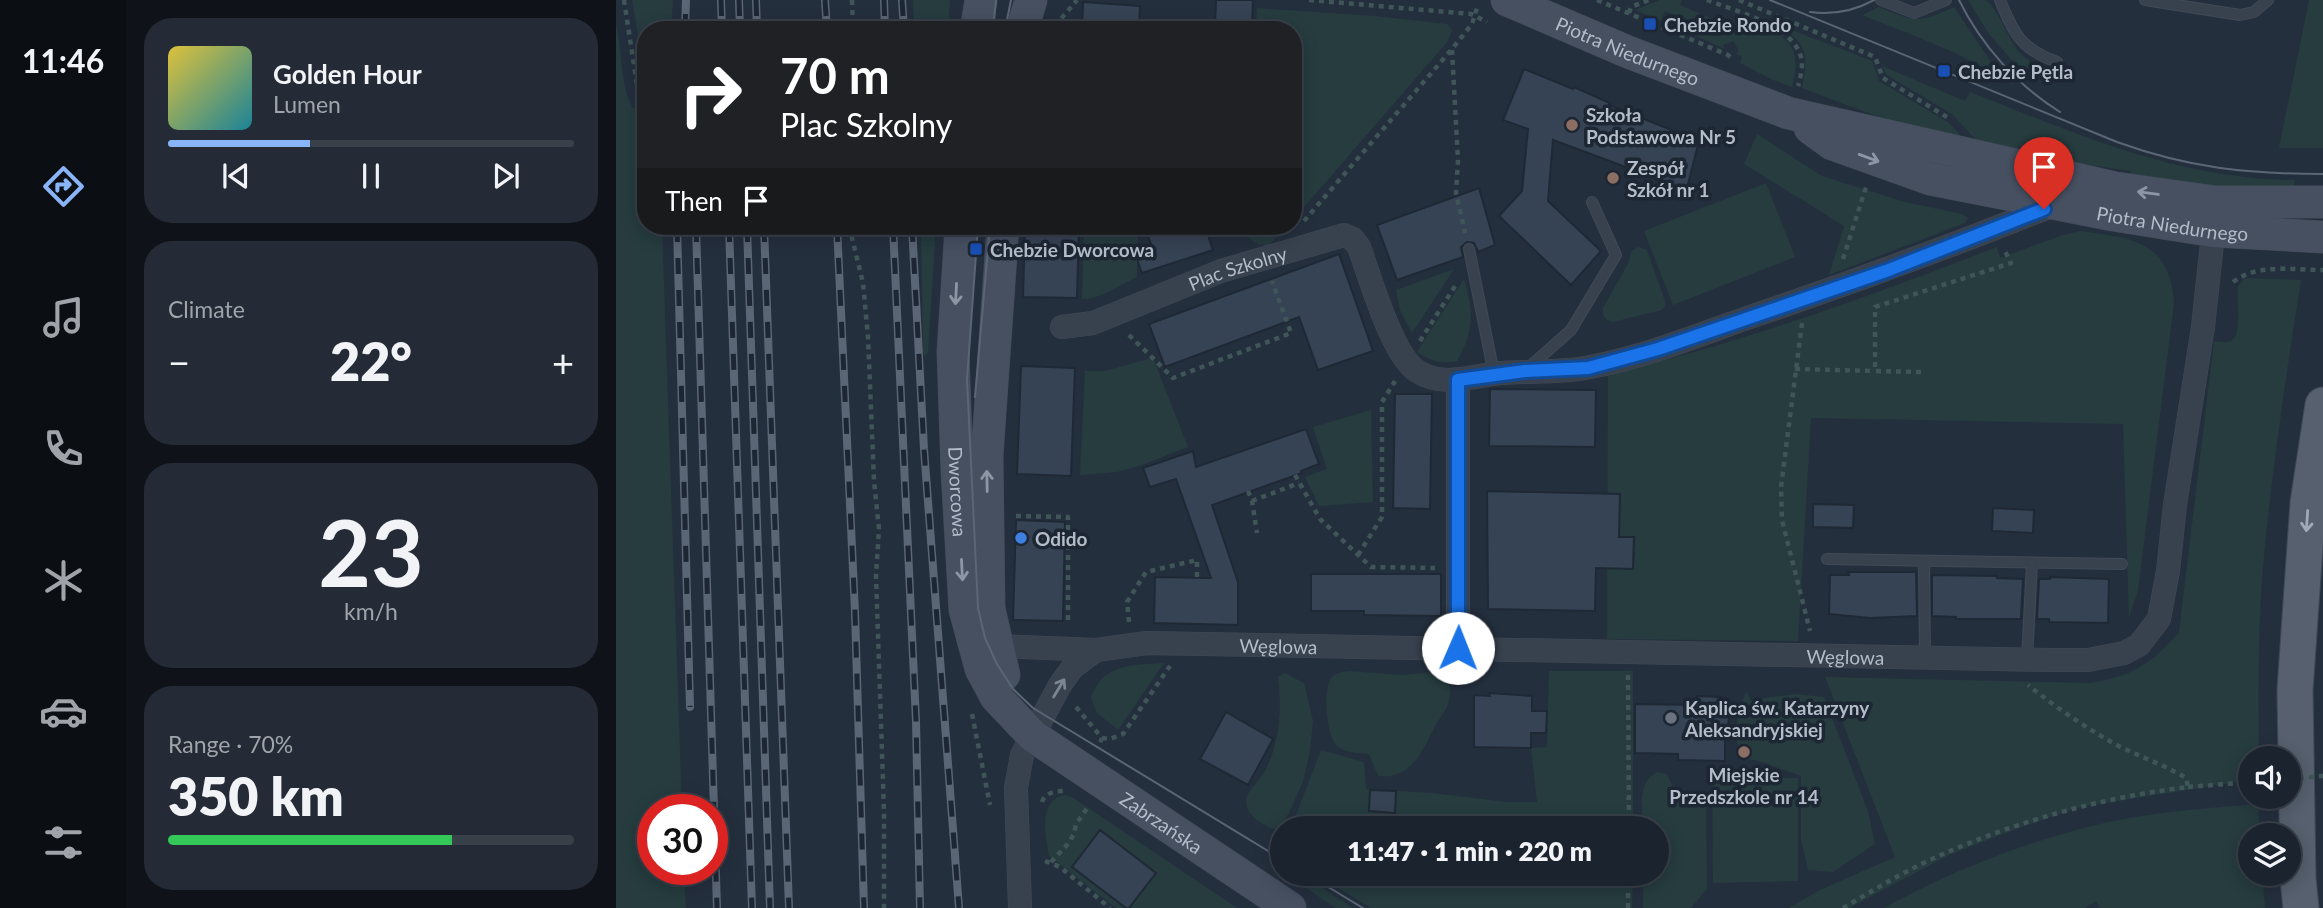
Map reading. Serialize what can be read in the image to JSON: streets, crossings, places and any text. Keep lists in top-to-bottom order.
{
  "streets": {
    "main road": ["Piotra Niedurnego", "Dworcowa", "Zabrzańska"],
    "street": ["Plac Szkolny", "Węglowa"]
  },
  "crossings": [
    ["Piotra Niedurnego", "Plac Szkolny"],
    ["Piotra Niedurnego", "Węglowa"],
    ["Dworcowa", "Węglowa"],
    ["Dworcowa", "Zabrzańska"]
  ],
  "places": {
    "transit": ["Chebzie Rondo", "Chebzie Pętla", "Chebzie Dworcowa"],
    "other": [
      "Szkoła Podstawowa Nr 5",
      "Zespół Szkół nr 1",
      "Odido",
      "Kaplica św. Katarzyny Aleksandryjskiej",
      "Miejskie Przedszkole nr 14"
    ]
  },
  "page": {
    "tabs": "11:46",
    "turn": ["70 m", "Plac Szkolny"],
    "song": ["Golden Hour", "Lumen"],
    "then": "Then",
    "tile": [
      "Climate",
      ["23", "km/h"],
      ["Range · 70%", "350 km"]
    ],
    "heat": ["−", "22°", "+"],
    "limit": "30",
    "trip": "11:47 · 1 min · 220 m"
  }
}
